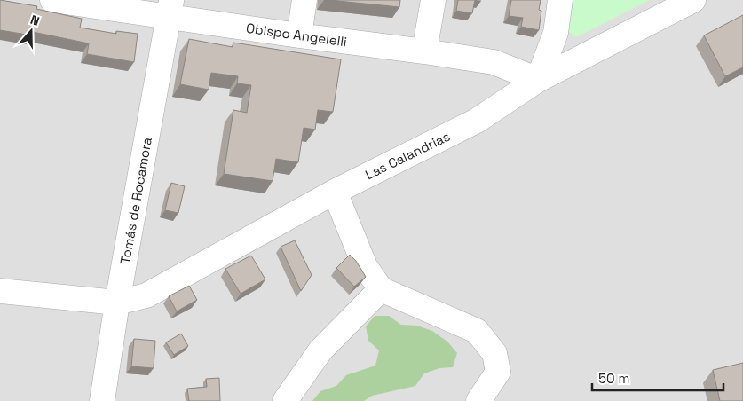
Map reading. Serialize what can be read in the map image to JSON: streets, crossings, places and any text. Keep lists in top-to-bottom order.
{
  "streets": {
    "street": ["Obispo Angelelli", "Las Calandrias", "Tomás de Rocamora"]
  },
  "crossings": [
    ["Obispo Angelelli", "Las Calandrias"],
    ["Obispo Angelelli", "Tomás de Rocamora"],
    ["Las Calandrias", "Tomás de Rocamora"]
  ],
  "scale_bar": "50 m",
  "north": "top"
}
